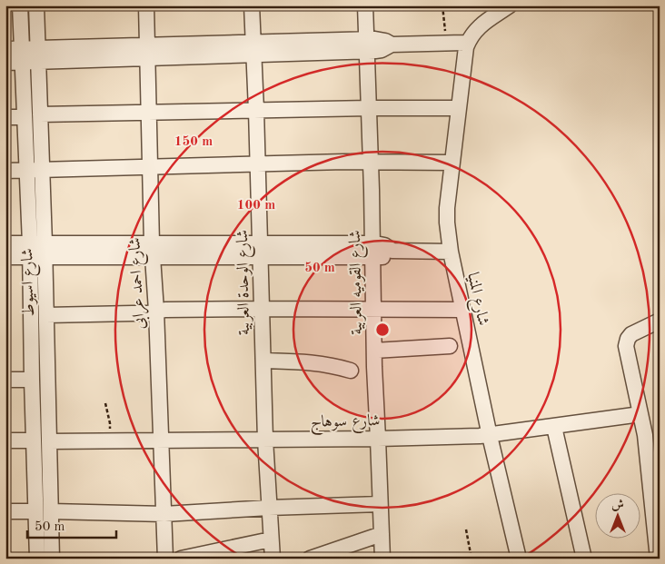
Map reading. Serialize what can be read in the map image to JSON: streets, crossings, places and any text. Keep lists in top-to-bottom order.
{
  "streets": {
    "street": [
      "شارع اسيوط",
      "شارع الوحدة العربية",
      "شارع القوميه العربية",
      "شارع احمد عرابى",
      "شارع المنيا",
      "شارع سوهاج"
    ]
  },
  "crossings": [
    ["شارع اسيوط", "شارع سوهاج"],
    ["شارع الوحدة العربية", "شارع سوهاج"],
    ["شارع القوميه العربية", "شارع سوهاج"],
    ["شارع احمد عرابى", "شارع سوهاج"],
    ["شارع المنيا", "شارع سوهاج"]
  ],
  "scale_bar": "50 m",
  "north": "top",
  "rings": ["150 m", "100 m", "50 m"]
}
